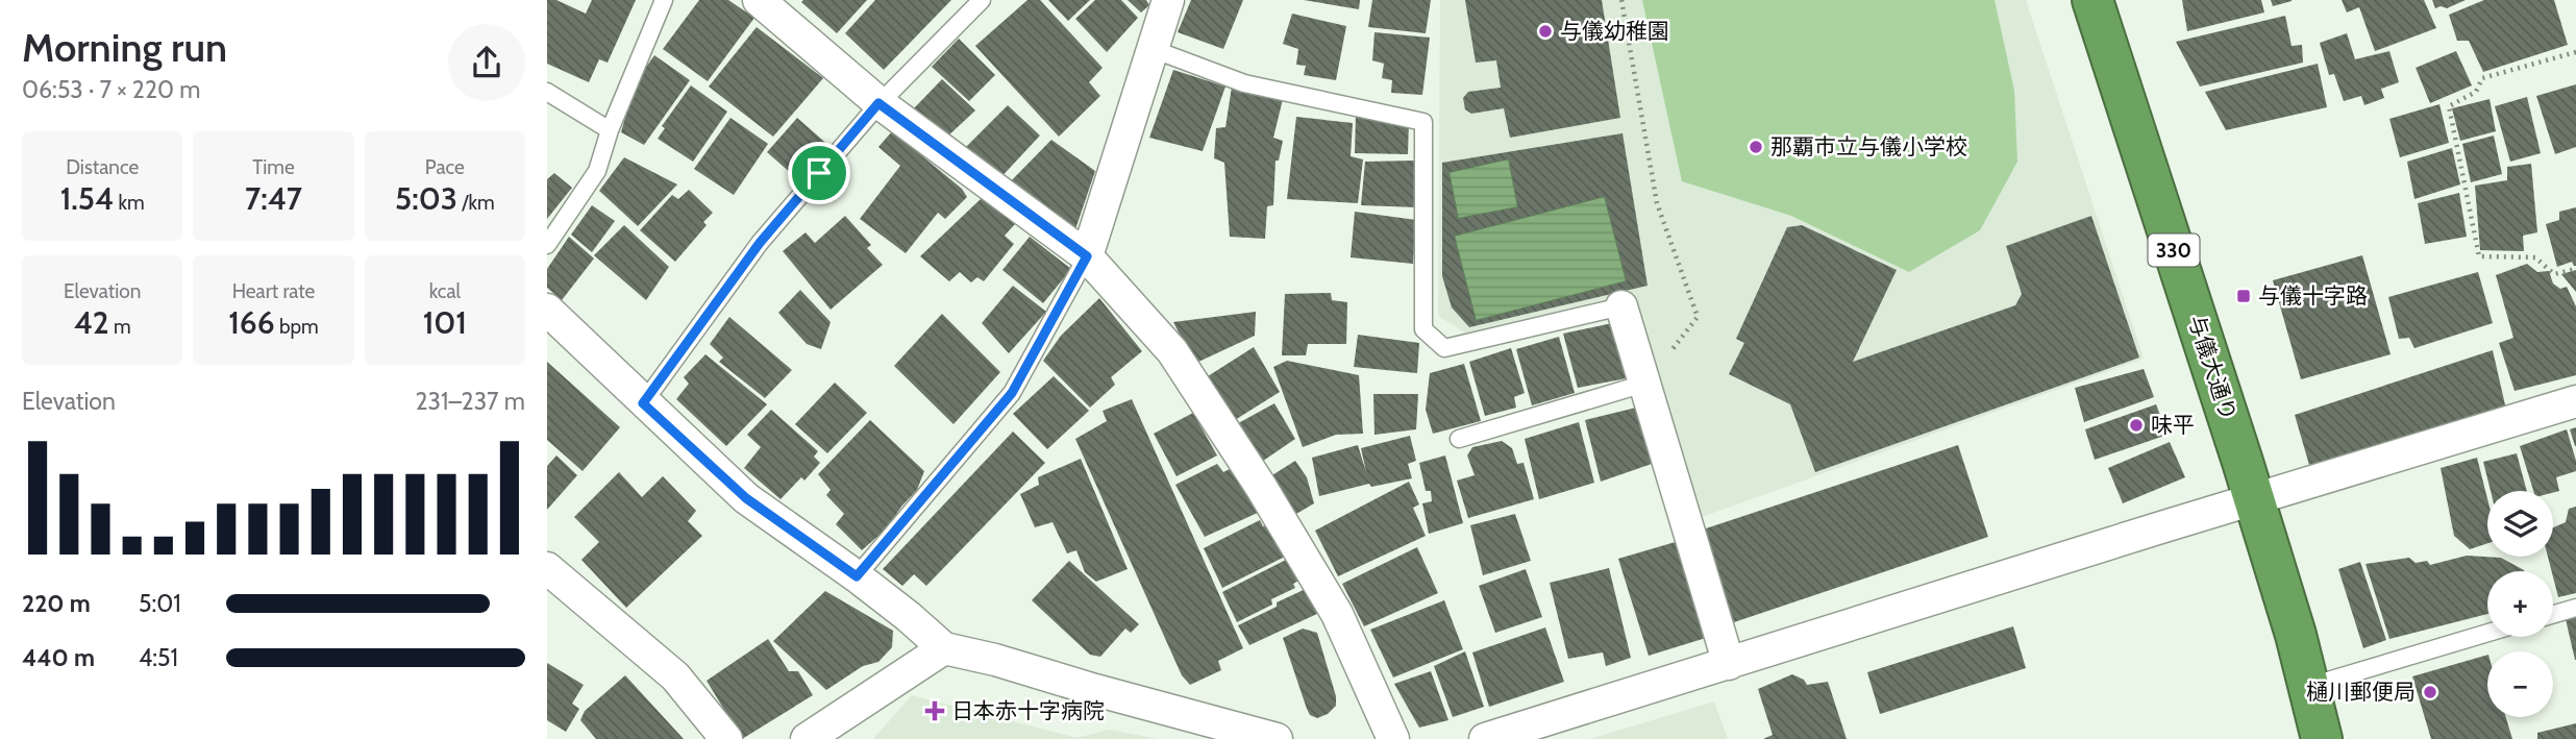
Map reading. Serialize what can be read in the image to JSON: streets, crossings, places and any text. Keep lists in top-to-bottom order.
{
  "streets": {
    "highway": ["330", "与儀大通り"]
  },
  "places": {
    "other": [
      "与儀幼稚園",
      "那覇市立与儀小学校",
      "味平",
      "樋川郵便局"
    ],
    "transit": ["与儀十字路"],
    "health": ["日本赤十字病院"]
  },
  "page": {
    "heading": ["Morning run", "06:53 · 7 × 220 m"],
    "stats": [
      ["Distance", "1.54 km"],
      ["Time", "7:47"],
      ["Pace", "5:03 /km"],
      ["Elevation", "42 m"],
      ["Heart rate", "166 bpm"],
      ["kcal", "101"]
    ],
    "chart": ["Elevation", "231–237 m"],
    "map_buttons": ["+", "−"],
    "list": [
      {
        "name": "220 m",
        "note": "5:01"
      },
      {
        "name": "440 m",
        "note": "4:51"
      }
    ]
  }
}
